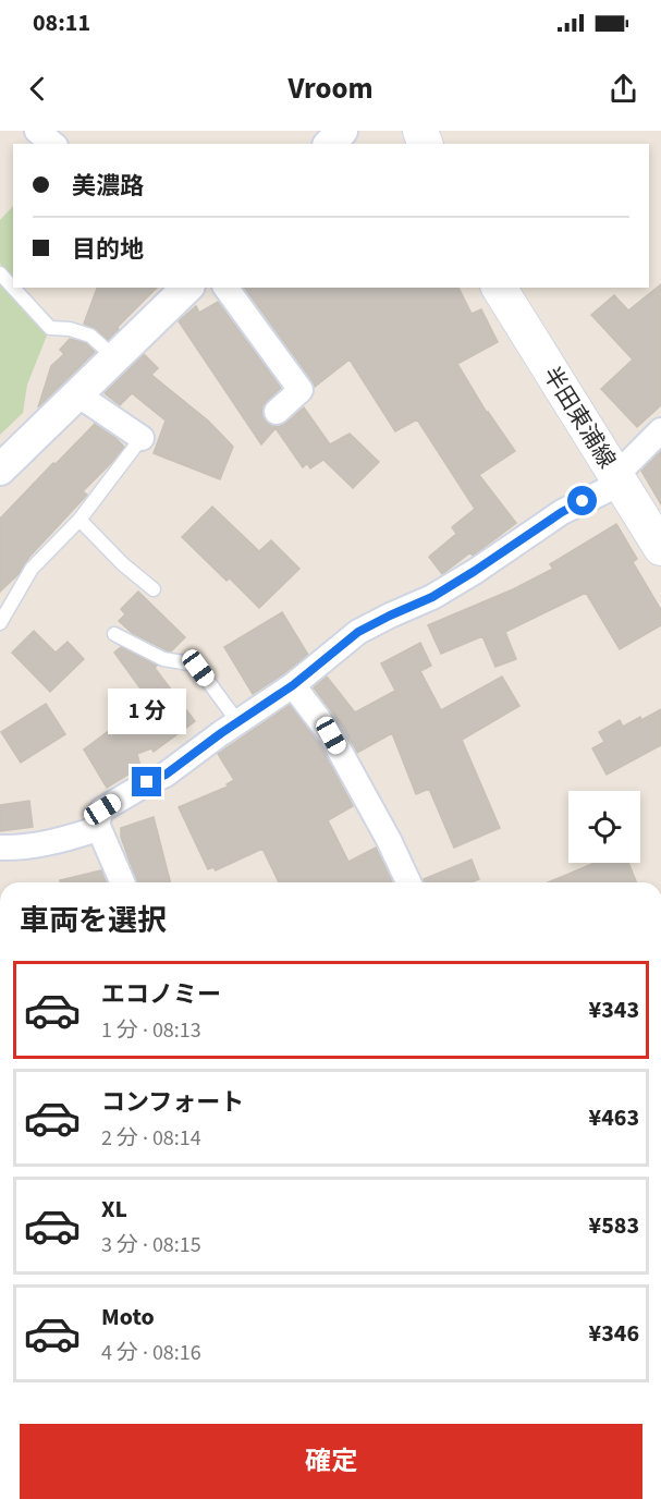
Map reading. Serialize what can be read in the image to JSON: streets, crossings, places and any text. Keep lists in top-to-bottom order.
{
  "streets": {
    "main road": ["半田東浦線"]
  },
  "page": {
    "status": "08:11",
    "header": "Vroom",
    "banner": ["美濃路", "目的地"],
    "bubble": "1 分",
    "heading": "車両を選択",
    "list": [
      {
        "name": "エコノミー",
        "note": "1 分 · 08:13",
        "value": "¥343"
      },
      {
        "name": "コンフォート",
        "note": "2 分 · 08:14",
        "value": "¥463"
      },
      {
        "name": "XL",
        "note": "3 分 · 08:15",
        "value": "¥583"
      },
      {
        "name": "Moto",
        "note": "4 分 · 08:16",
        "value": "¥346"
      }
    ],
    "buttons": "確定"
  }
}
